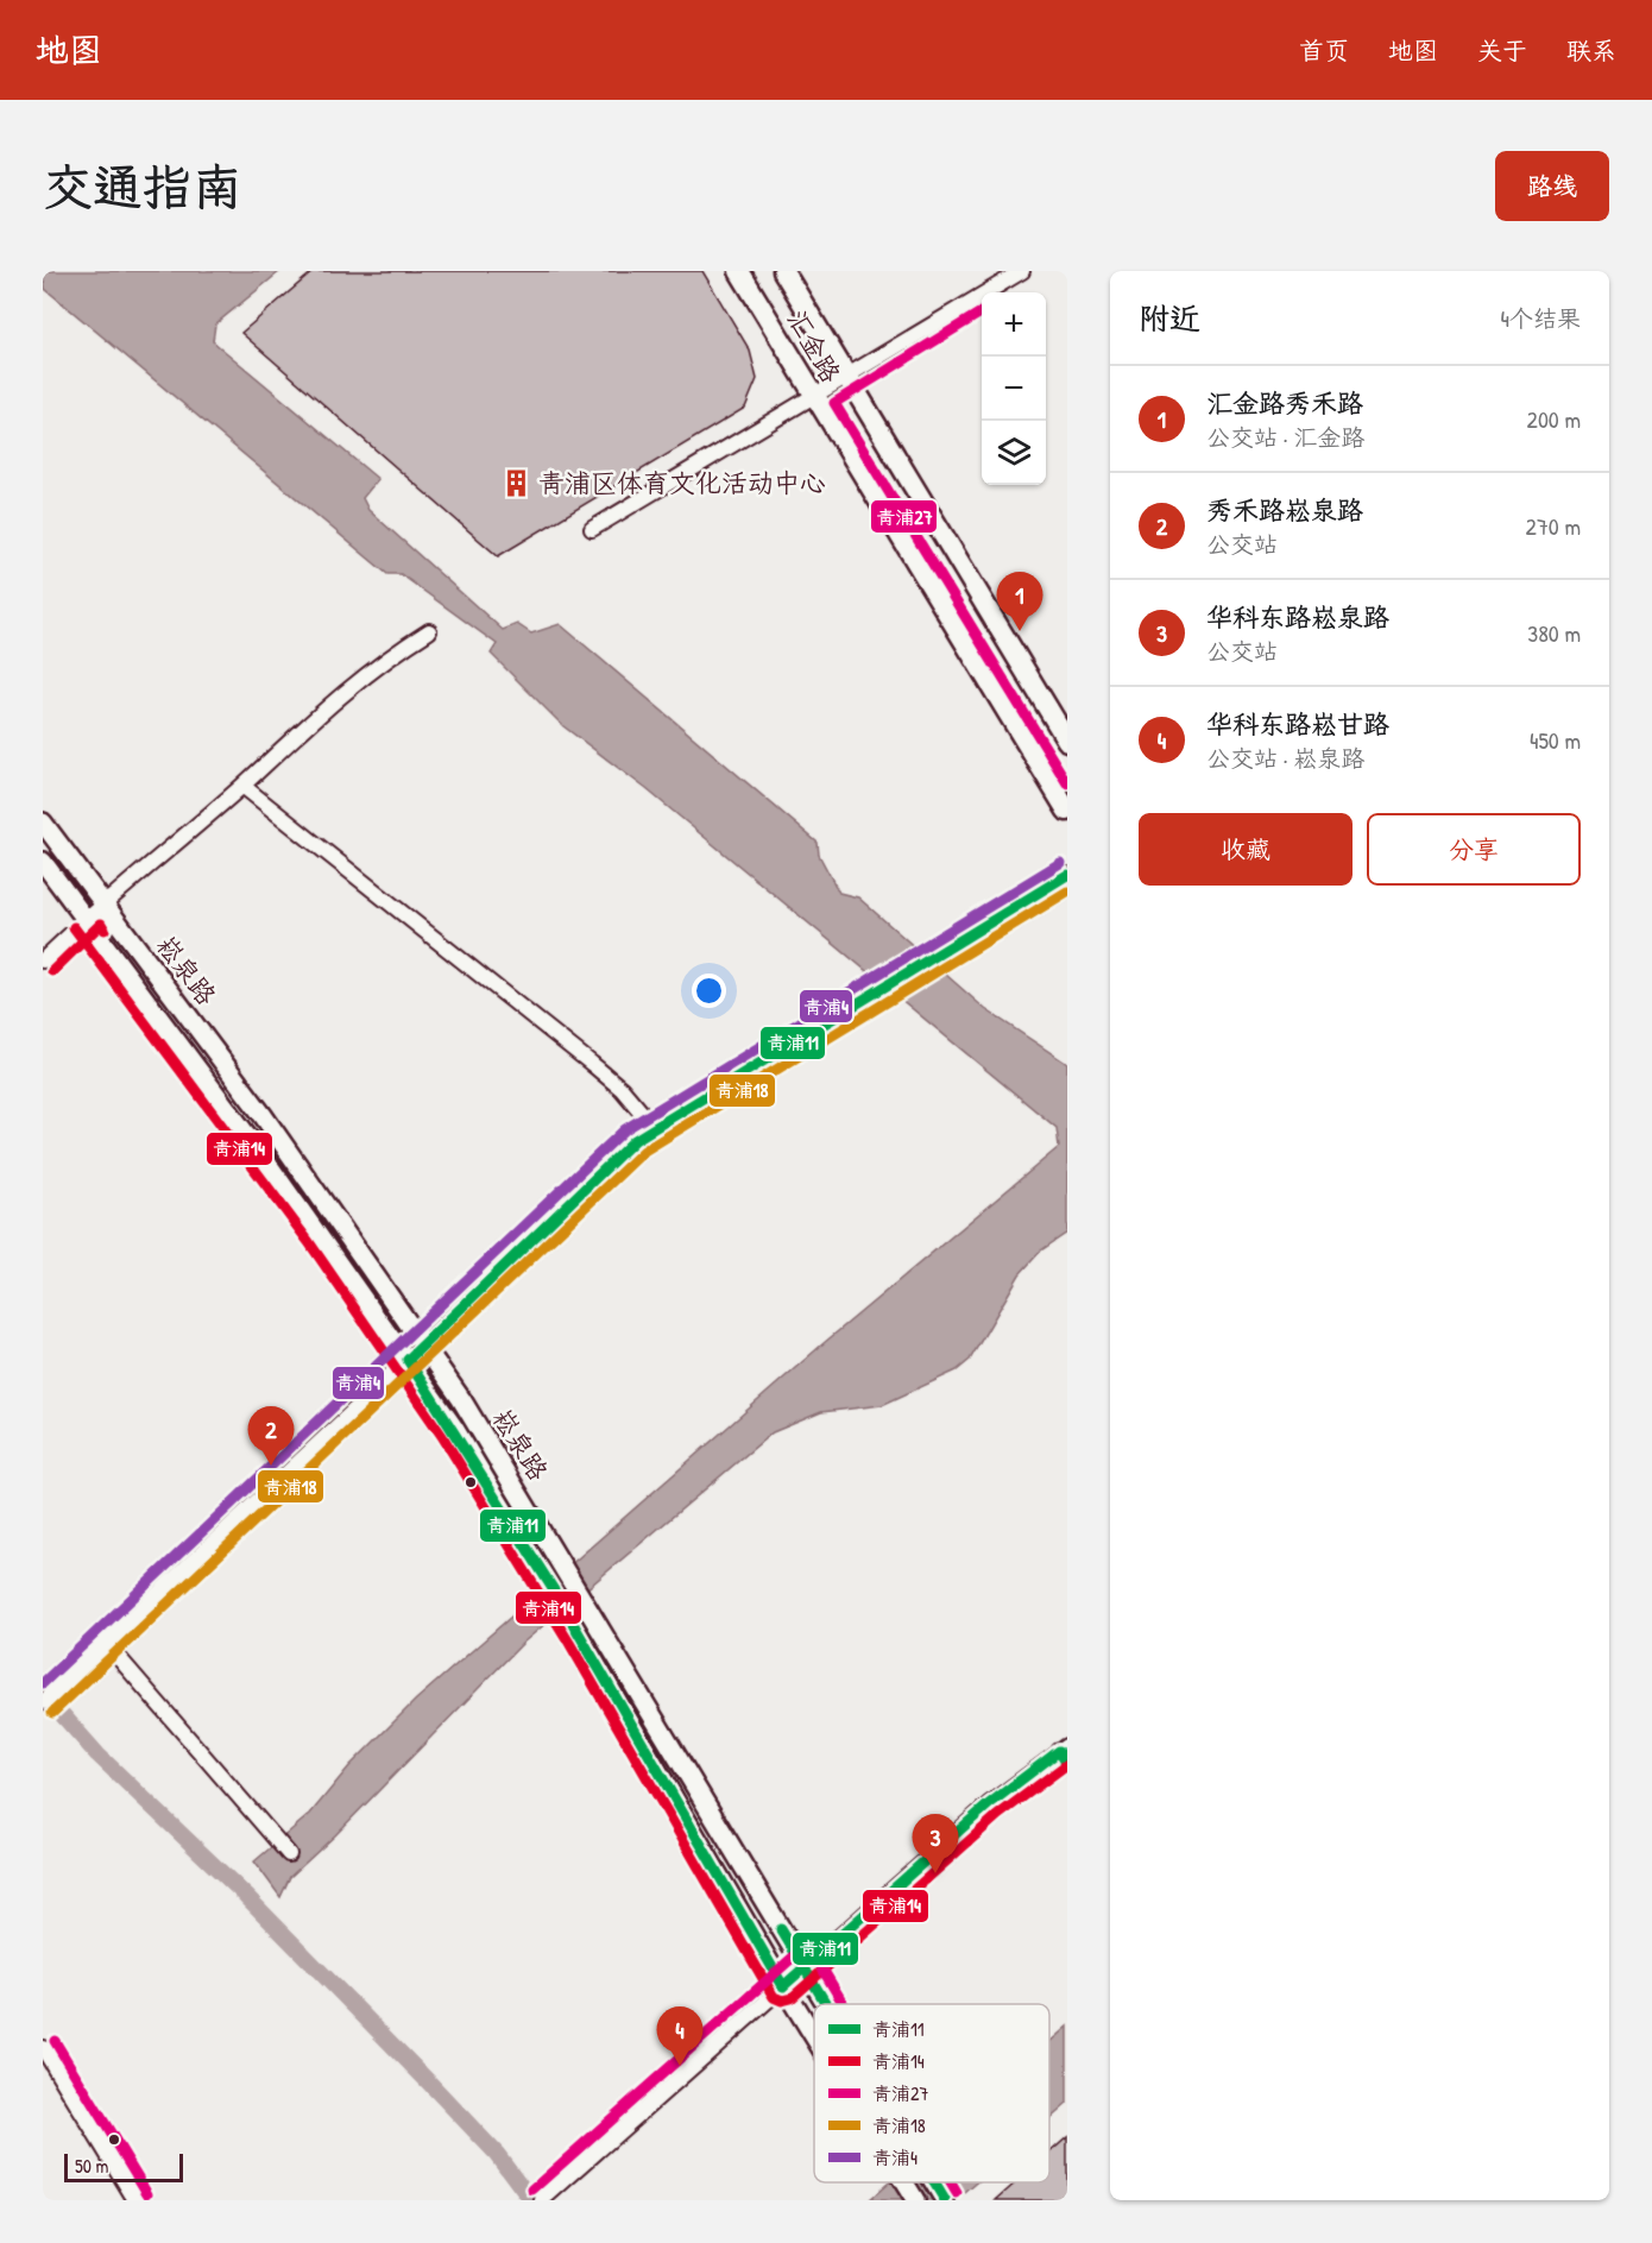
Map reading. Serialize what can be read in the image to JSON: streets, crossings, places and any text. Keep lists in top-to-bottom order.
{
  "streets": {
    "main road": ["汇金路"],
    "street": ["崧泉路"]
  },
  "places": {
    "building": ["青浦区体育文化活动中心"]
  },
  "lines": [
    "transit line 青浦27",
    "transit line 青浦4",
    "transit line 青浦11",
    "transit line 青浦18",
    "transit line 青浦14"
  ],
  "legend": [
    "青浦11",
    "青浦14",
    "青浦27",
    "青浦18",
    "青浦4"
  ],
  "scale_bar": "50 m",
  "page": {
    "header": "地图",
    "nav": [
      "首页",
      "地图",
      "关于",
      "联系"
    ],
    "buttons": [
      "路线",
      ["收藏", "分享"]
    ],
    "title": "交通指南",
    "heading": ["附近", "4个结果"],
    "map_buttons": ["+", "−"],
    "list": [
      {
        "mark": "1",
        "name": "汇金路秀禾路",
        "note": "公交站 · 汇金路",
        "value": "200 m"
      },
      {
        "mark": "2",
        "name": "秀禾路崧泉路",
        "note": "公交站",
        "value": "270 m"
      },
      {
        "mark": "3",
        "name": "华科东路崧泉路",
        "note": "公交站",
        "value": "380 m"
      },
      {
        "mark": "4",
        "name": "华科东路崧甘路",
        "note": "公交站 · 崧泉路",
        "value": "450 m"
      }
    ],
    "pins": [
      "1",
      "2",
      "3",
      "4"
    ],
    "scale": "50 m"
  }
}
